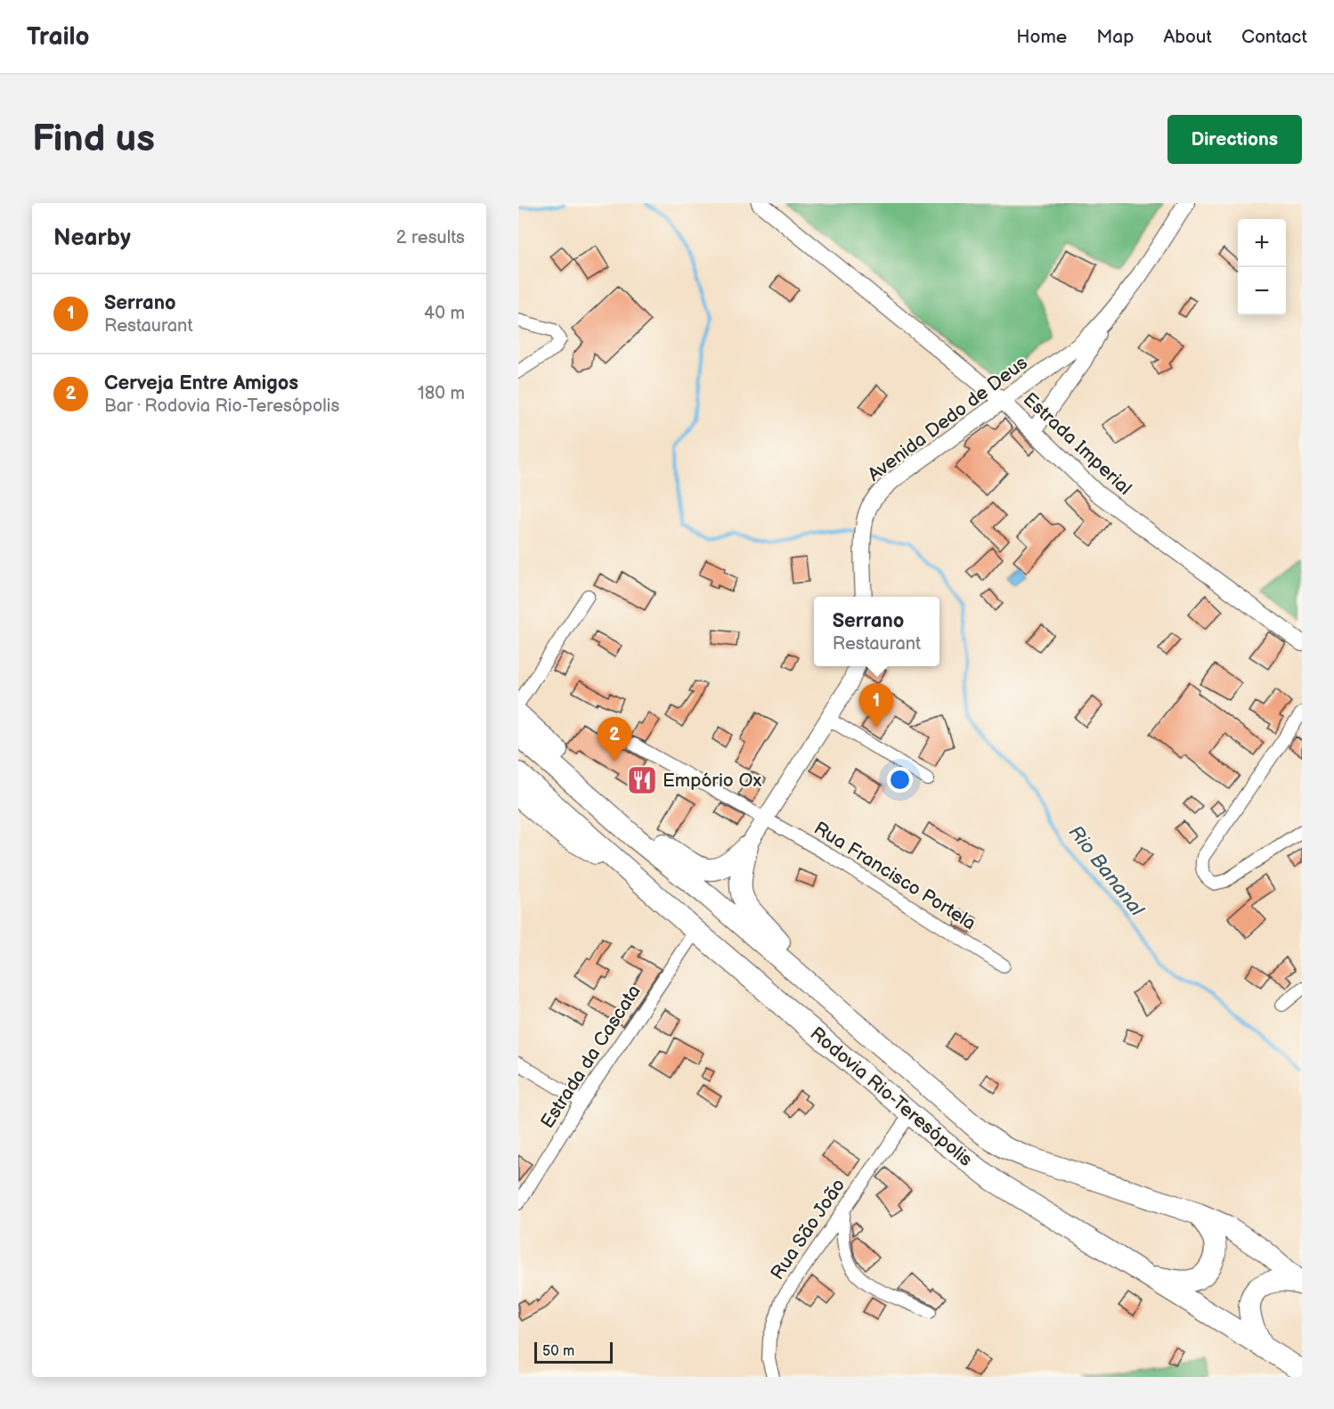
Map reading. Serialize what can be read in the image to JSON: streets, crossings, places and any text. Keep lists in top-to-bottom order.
{
  "streets": {
    "highway": ["Rodovia Rio-Teresópolis"],
    "street": [
      "Avenida Dedo de Deus",
      "Estrada Imperial",
      "Rua Francisco Portela",
      "Estrada da Cascata",
      "Rua São João"
    ]
  },
  "crossings": [
    ["Avenida Dedo de Deus", "Estrada Imperial"],
    ["Estrada da Cascata", "Rodovia Rio-Teresópolis"],
    ["Rodovia Rio-Teresópolis", "Rua São João"]
  ],
  "water": ["Rio Bananal"],
  "places": {
    "restaurant": ["Empório Ox"]
  },
  "scale_bar": "50 m",
  "page": {
    "header": "Trailo",
    "nav": [
      "Home",
      "Map",
      "About",
      "Contact"
    ],
    "buttons": "Directions",
    "title": "Find us",
    "heading": ["Nearby", "2 results"],
    "map_buttons": ["+", "−"],
    "list": [
      {
        "mark": "1",
        "name": "Serrano",
        "note": "Restaurant",
        "value": "40 m"
      },
      {
        "mark": "2",
        "name": "Cerveja Entre Amigos",
        "note": "Bar · Rodovia Rio-Teresópolis",
        "value": "180 m"
      }
    ],
    "popup": ["Serrano", "Restaurant"],
    "pins": ["1", "2"],
    "scale": "50 m"
  }
}
